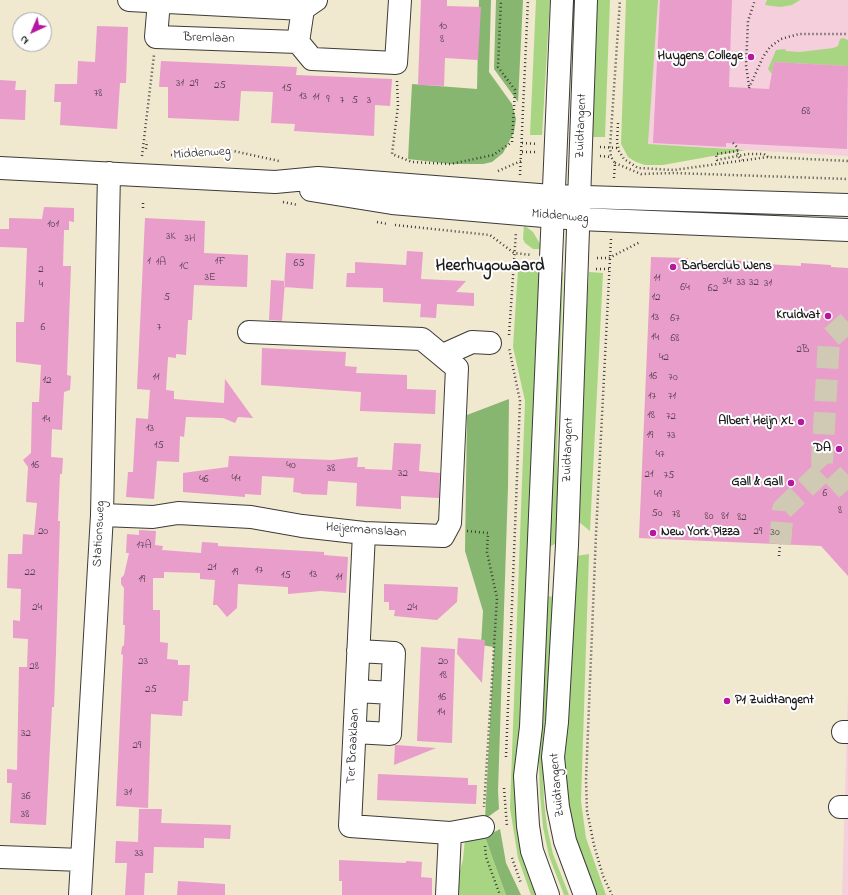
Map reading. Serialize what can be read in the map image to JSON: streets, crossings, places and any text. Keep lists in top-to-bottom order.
{
  "streets": {
    "street": [
      "Bremlaan",
      "Zuidtangent",
      "Middenweg",
      "Heijermanslaan",
      "Stationsweg",
      "Ter Braaklaan"
    ]
  },
  "crossings": [
    ["Zuidtangent", "Middenweg"],
    ["Middenweg", "Stationsweg"],
    ["Heijermanslaan", "Stationsweg"],
    ["Heijermanslaan", "Ter Braaklaan"]
  ],
  "districts": ["Heerhugowaard"],
  "places": [
    "Huygens College",
    "Barberclub Wens",
    "Kruidvat",
    "Albert Heijn XL",
    "DA",
    "Gall & Gall",
    "New York Pizza",
    "P1 Zuidtangent"
  ],
  "house_numbers": [
    "10",
    "8",
    "31",
    "29",
    "25",
    "15",
    "78",
    "13",
    "11",
    "9",
    "7",
    "5",
    "3",
    "68",
    "101",
    "3K",
    "3H",
    "1",
    "1F",
    "1A",
    "65",
    "1C",
    "2",
    "3E",
    "11",
    "34",
    "33",
    "32",
    "31",
    "4",
    "64",
    "62",
    "5",
    "12",
    "13",
    "67",
    "6",
    "7",
    "14",
    "68",
    "2B",
    "42",
    "16",
    "11",
    "70",
    "12",
    "17",
    "71",
    "18",
    "72",
    "14",
    "13",
    "19",
    "73",
    "15",
    "47",
    "16",
    "40",
    "38",
    "32",
    "21",
    "75",
    "44",
    "46",
    "6",
    "49",
    "8",
    "50",
    "78",
    "80",
    "81",
    "82",
    "20",
    "29",
    "30",
    "17A",
    "21",
    "17",
    "22",
    "19",
    "13",
    "15",
    "11",
    "19",
    "24",
    "24",
    "23",
    "20",
    "28",
    "18",
    "25",
    "16",
    "14",
    "32",
    "29",
    "31",
    "36",
    "38",
    "33"
  ],
  "north": "bottom left"
}
